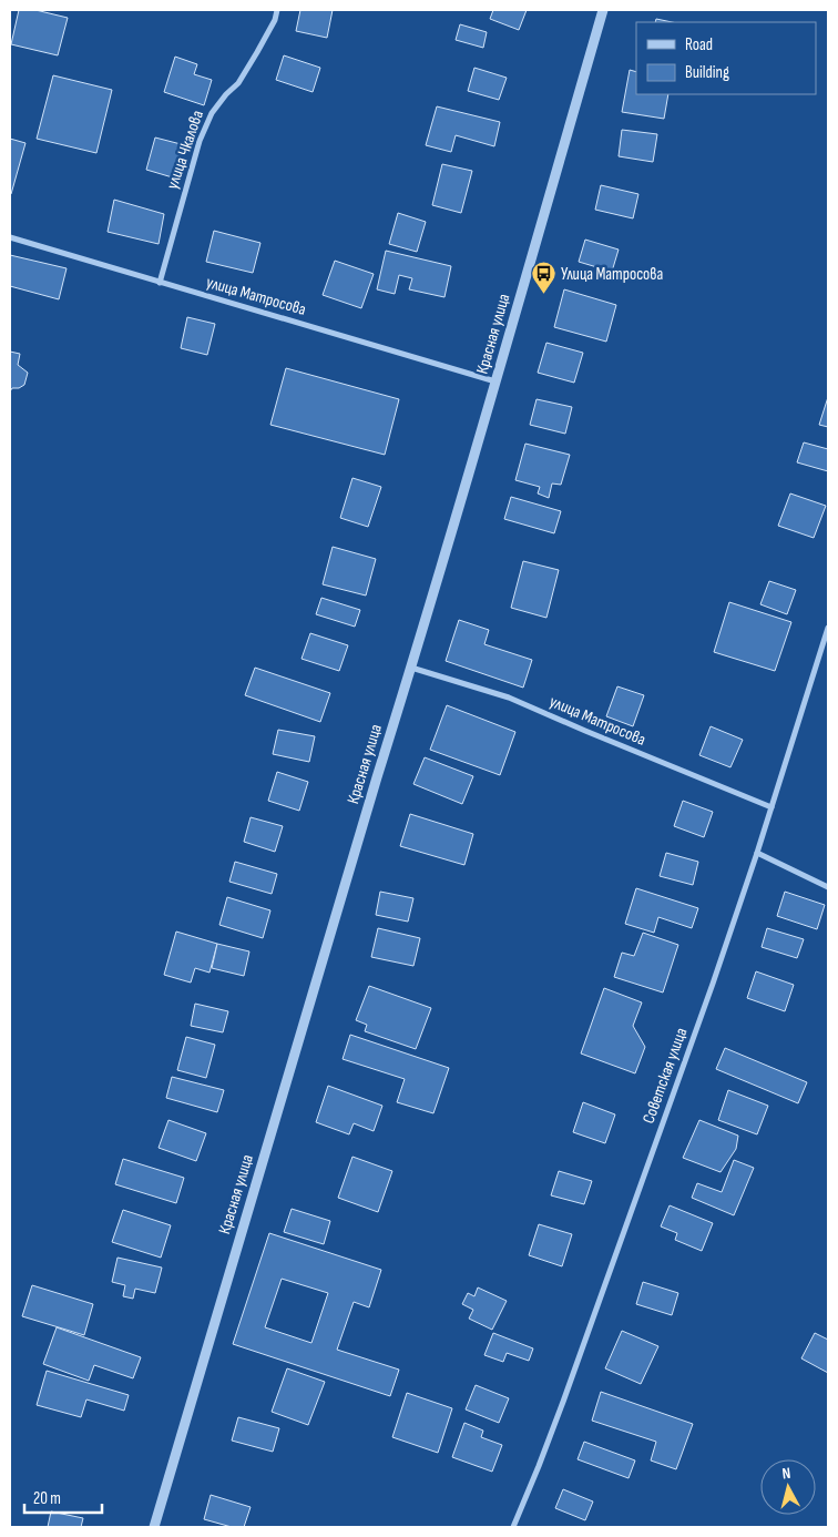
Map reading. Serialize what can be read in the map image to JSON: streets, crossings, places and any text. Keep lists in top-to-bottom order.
{
  "streets": {
    "street": [
      "улица Чкалова",
      "улица Матросова",
      "Красная улица",
      "Советская улица"
    ]
  },
  "crossings": [
    ["улица Чкалова", "улица Матросова"],
    ["улица Матросова", "Красная улица"],
    ["улица Матросова", "Советская улица"]
  ],
  "places": {
    "bus stop": ["Улица Матросова"]
  },
  "legend": ["Road", "Building"],
  "scale_bar": "20 m",
  "north": "top"
}
